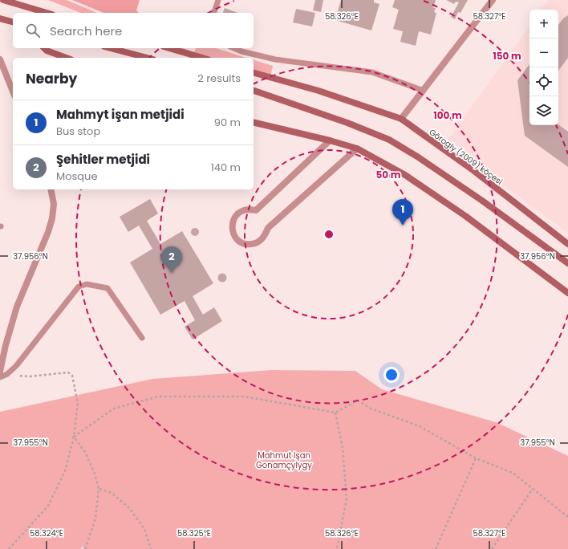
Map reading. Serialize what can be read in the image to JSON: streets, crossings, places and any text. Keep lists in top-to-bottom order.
{
  "streets": {
    "main road": ["Görogly (2009) köçesi"]
  },
  "parks": ["Mahmut Işan Gonamçylygy"],
  "page": {
    "map_buttons": ["+", "−"],
    "search": "Search here",
    "heading": ["Nearby", "2 results"],
    "list": [
      {
        "mark": "1",
        "name": "Mahmyt işan metjidi",
        "note": "Bus stop",
        "value": "90 m"
      },
      {
        "mark": "2",
        "name": "Şehitler metjidi",
        "note": "Mosque",
        "value": "140 m"
      }
    ],
    "pins": ["1", "2"]
  },
  "coordinates": [
    "58.326°E",
    "58.327°E",
    "37.956°N",
    "37.955°N",
    "58.324°E",
    "58.325°E"
  ],
  "rings": ["150 m", "100 m", "50 m"]
}
